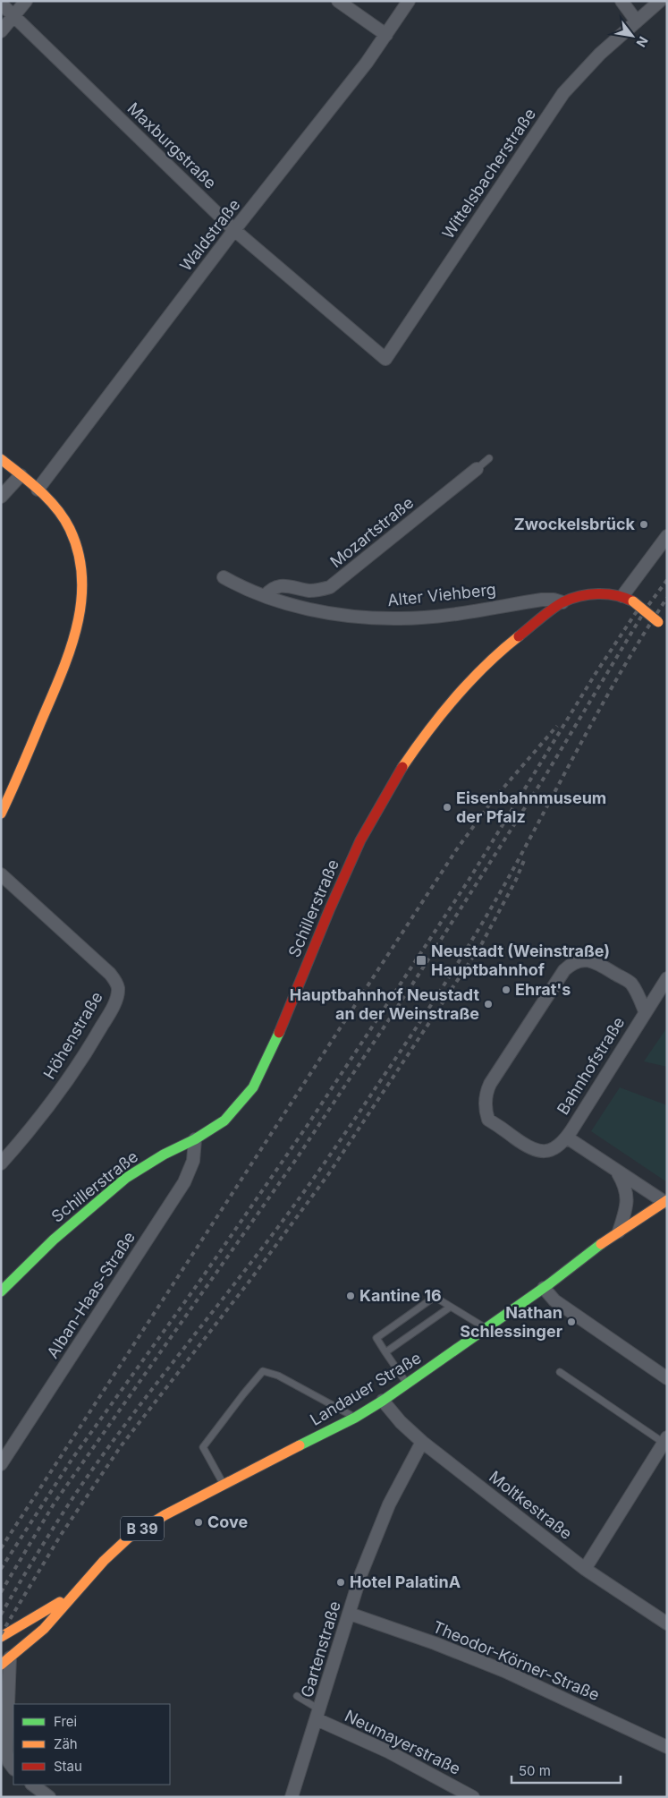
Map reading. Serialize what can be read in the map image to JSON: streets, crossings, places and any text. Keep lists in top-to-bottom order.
{
  "streets": {
    "street": [
      "Maxburgstraße",
      "Wittelsbacherstraße",
      "Waldstraße",
      "Mozartstraße",
      "Alter Viehberg",
      "Schillerstraße",
      "Höhenstraße",
      "Bahnhofstraße",
      "Alban-Haas-Straße",
      "Landauer Straße",
      "Moltkestraße",
      "B 39",
      "Gartenstraße",
      "Theodor-Körner-Straße",
      "Neumayerstraße"
    ]
  },
  "crossings": [
    ["Maxburgstraße", "Wittelsbacherstraße"],
    ["Maxburgstraße", "Waldstraße"],
    ["Mozartstraße", "Alter Viehberg"],
    ["Alter Viehberg", "Schillerstraße"],
    ["Schillerstraße", "Alban-Haas-Straße"],
    ["Bahnhofstraße", "Landauer Straße"],
    ["Landauer Straße", "Moltkestraße"],
    ["Moltkestraße", "Gartenstraße"],
    ["Gartenstraße", "Theodor-Körner-Straße"],
    ["Gartenstraße", "Neumayerstraße"]
  ],
  "places": {
    "other": [
      "Zwockelsbrück",
      "Eisenbahnmuseum der Pfalz",
      "Ehrat's",
      "Hauptbahnhof Neustadt an der Weinstraße",
      "Kantine 16",
      "Nathan Schlessinger",
      "Cove",
      "Hotel PalatinA"
    ],
    "transit": ["Neustadt (Weinstraße) Hauptbahnhof"]
  },
  "legend": ["Frei", "Zäh", "Stau"],
  "scale_bar": "50 m",
  "north": "bottom right"
}
